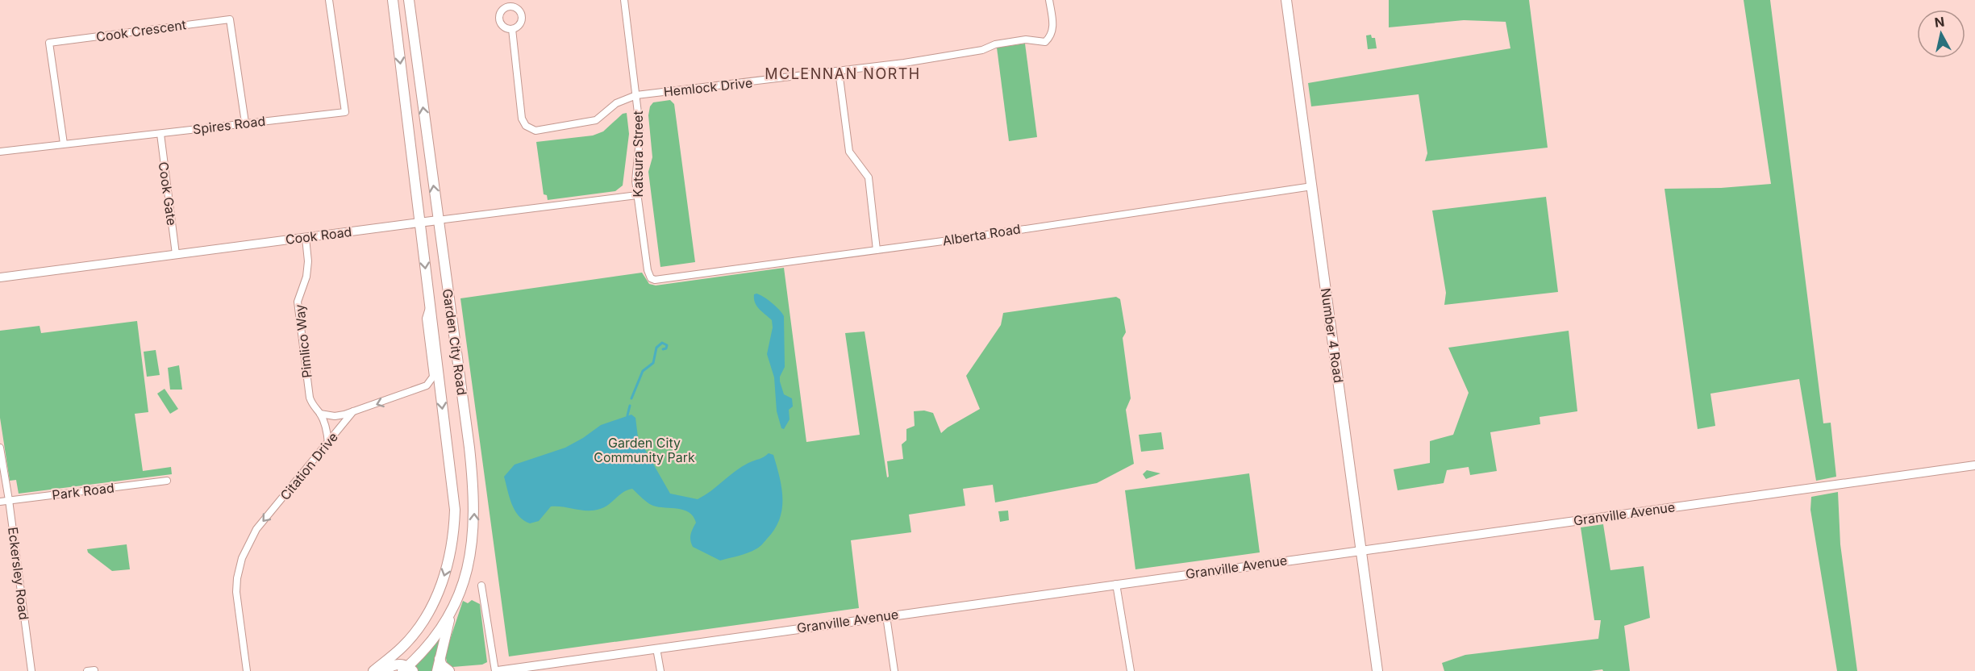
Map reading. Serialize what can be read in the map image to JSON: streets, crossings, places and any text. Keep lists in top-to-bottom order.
{
  "streets": {
    "main road": ["Number 4 Road", "Garden City Road"],
    "street": [
      "Cook Crescent",
      "Hemlock Drive",
      "Spires Road",
      "Katsura Street",
      "Cook Gate",
      "Alberta Road",
      "Cook Road",
      "Pimlico Way",
      "Citation Drive",
      "Park Road",
      "Granville Avenue",
      "Eckersley Road"
    ]
  },
  "crossings": [
    ["Cook Crescent", "Spires Road"],
    ["Hemlock Drive", "Katsura Street"],
    ["Spires Road", "Cook Gate"],
    ["Katsura Street", "Alberta Road"],
    ["Katsura Street", "Cook Road"],
    ["Cook Gate", "Cook Road"],
    ["Alberta Road", "Number 4 Road"],
    ["Cook Road", "Pimlico Way"],
    ["Cook Road", "Garden City Road"],
    ["Number 4 Road", "Granville Avenue"],
    ["Pimlico Way", "Citation Drive"],
    ["Park Road", "Eckersley Road"]
  ],
  "one_way": ["Citation Drive"],
  "districts": ["MCLENNAN NORTH"],
  "parks": ["Garden City Community Park"],
  "north": "top"
}
